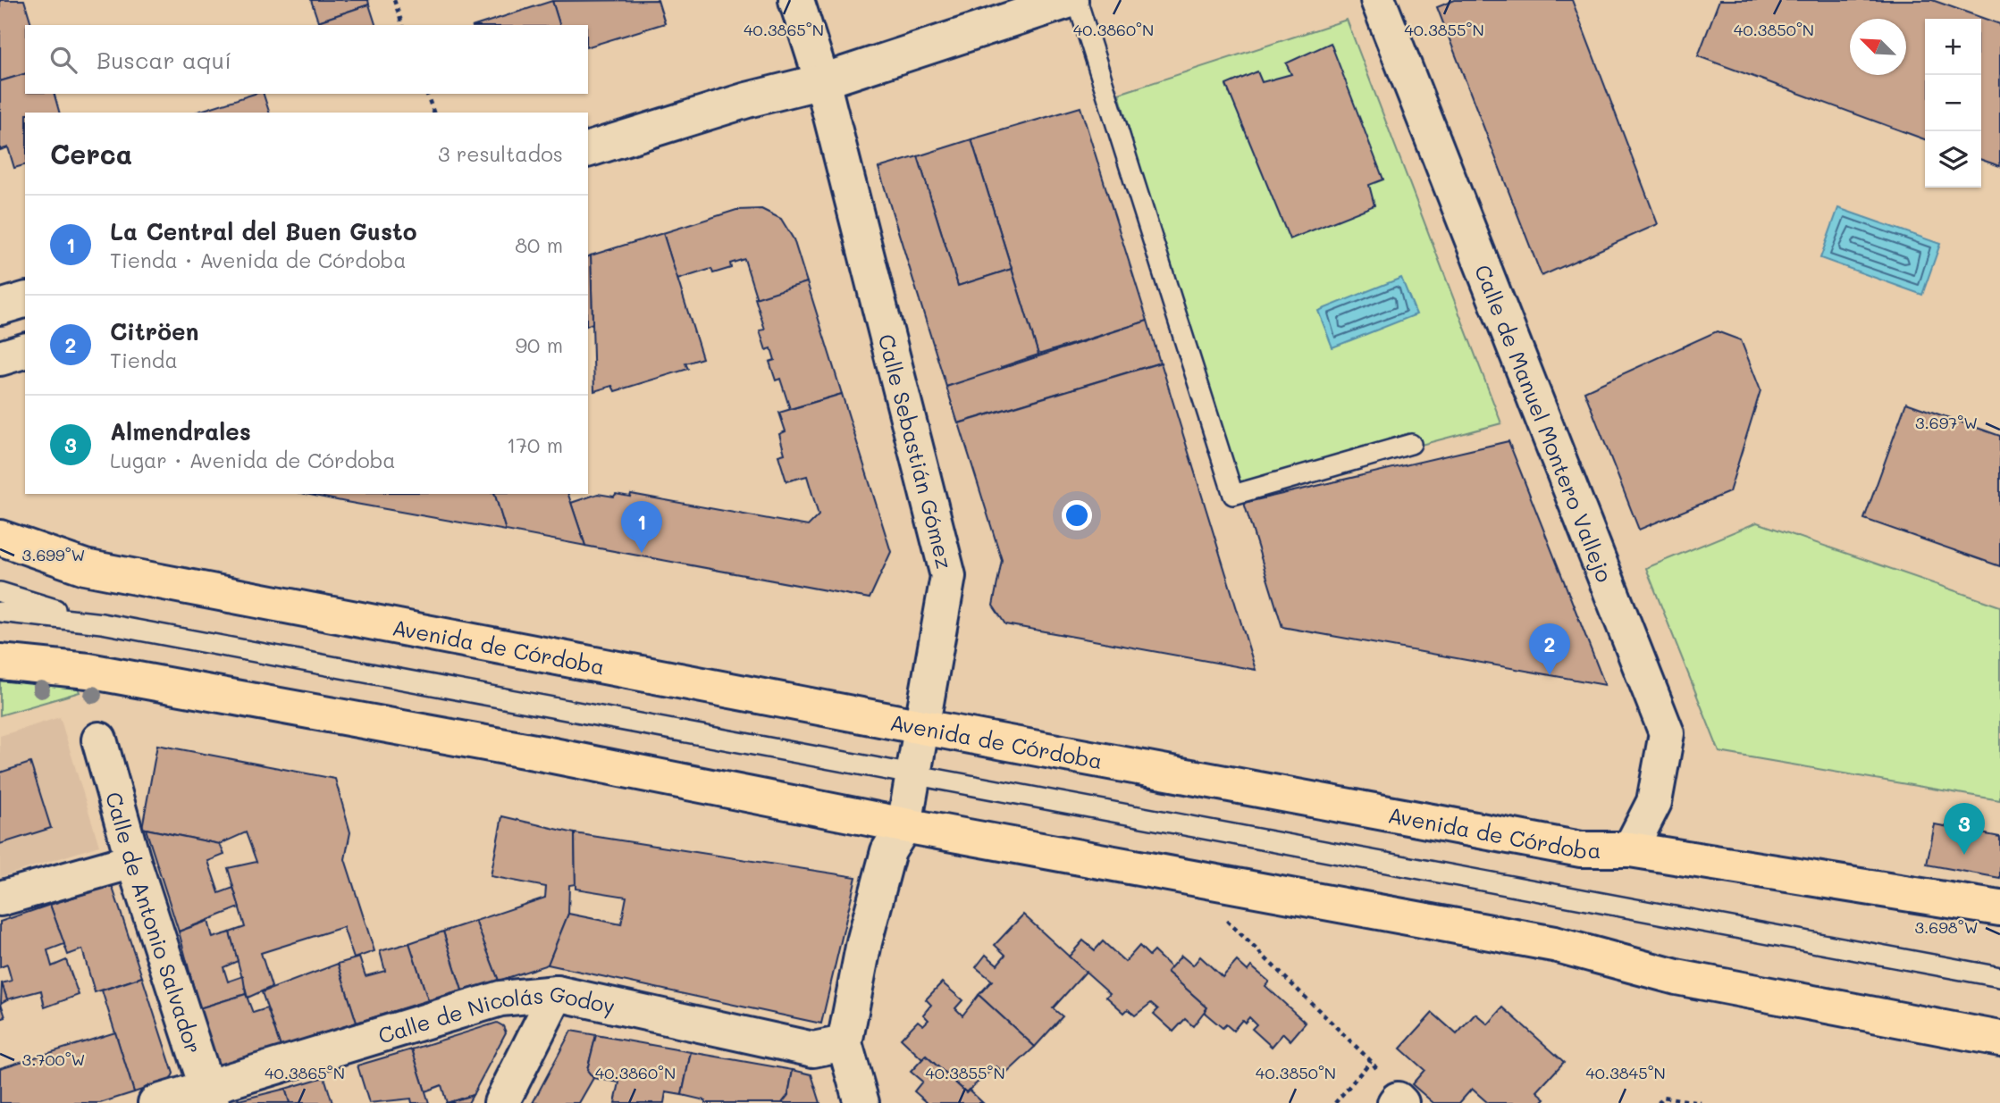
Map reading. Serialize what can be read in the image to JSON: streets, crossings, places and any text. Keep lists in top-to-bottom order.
{
  "streets": {
    "main road": ["Avenida de Córdoba"],
    "street": [
      "Calle de Manuel Montero Vallejo",
      "Calle Sebastián Gómez",
      "Calle de Antonio Salvador",
      "Calle de Nicolás Godoy"
    ]
  },
  "crossings": [
    ["Calle de Manuel Montero Vallejo", "Avenida de Córdoba"],
    ["Calle Sebastián Gómez", "Avenida de Córdoba"],
    ["Calle de Antonio Salvador", "Calle de Nicolás Godoy"]
  ],
  "north": "top left",
  "page": {
    "map_buttons": ["+", "−"],
    "search": "Buscar aquí",
    "heading": ["Cerca", "3 resultados"],
    "list": [
      {
        "mark": "1",
        "name": "La Central del Buen Gusto",
        "note": "Tienda · Avenida de Córdoba",
        "value": "80 m"
      },
      {
        "mark": "2",
        "name": "Citröen",
        "note": "Tienda",
        "value": "90 m"
      },
      {
        "mark": "3",
        "name": "Almendrales",
        "note": "Lugar · Avenida de Córdoba",
        "value": "170 m"
      }
    ],
    "pins": ["1", "2", "3"]
  },
  "coordinates": [
    "40.3865°N",
    "40.3860°N",
    "40.3855°N",
    "40.3850°N",
    "3.697°W",
    "3.699°W",
    "3.698°W",
    "3.700°W",
    "40.3845°N"
  ]
}
